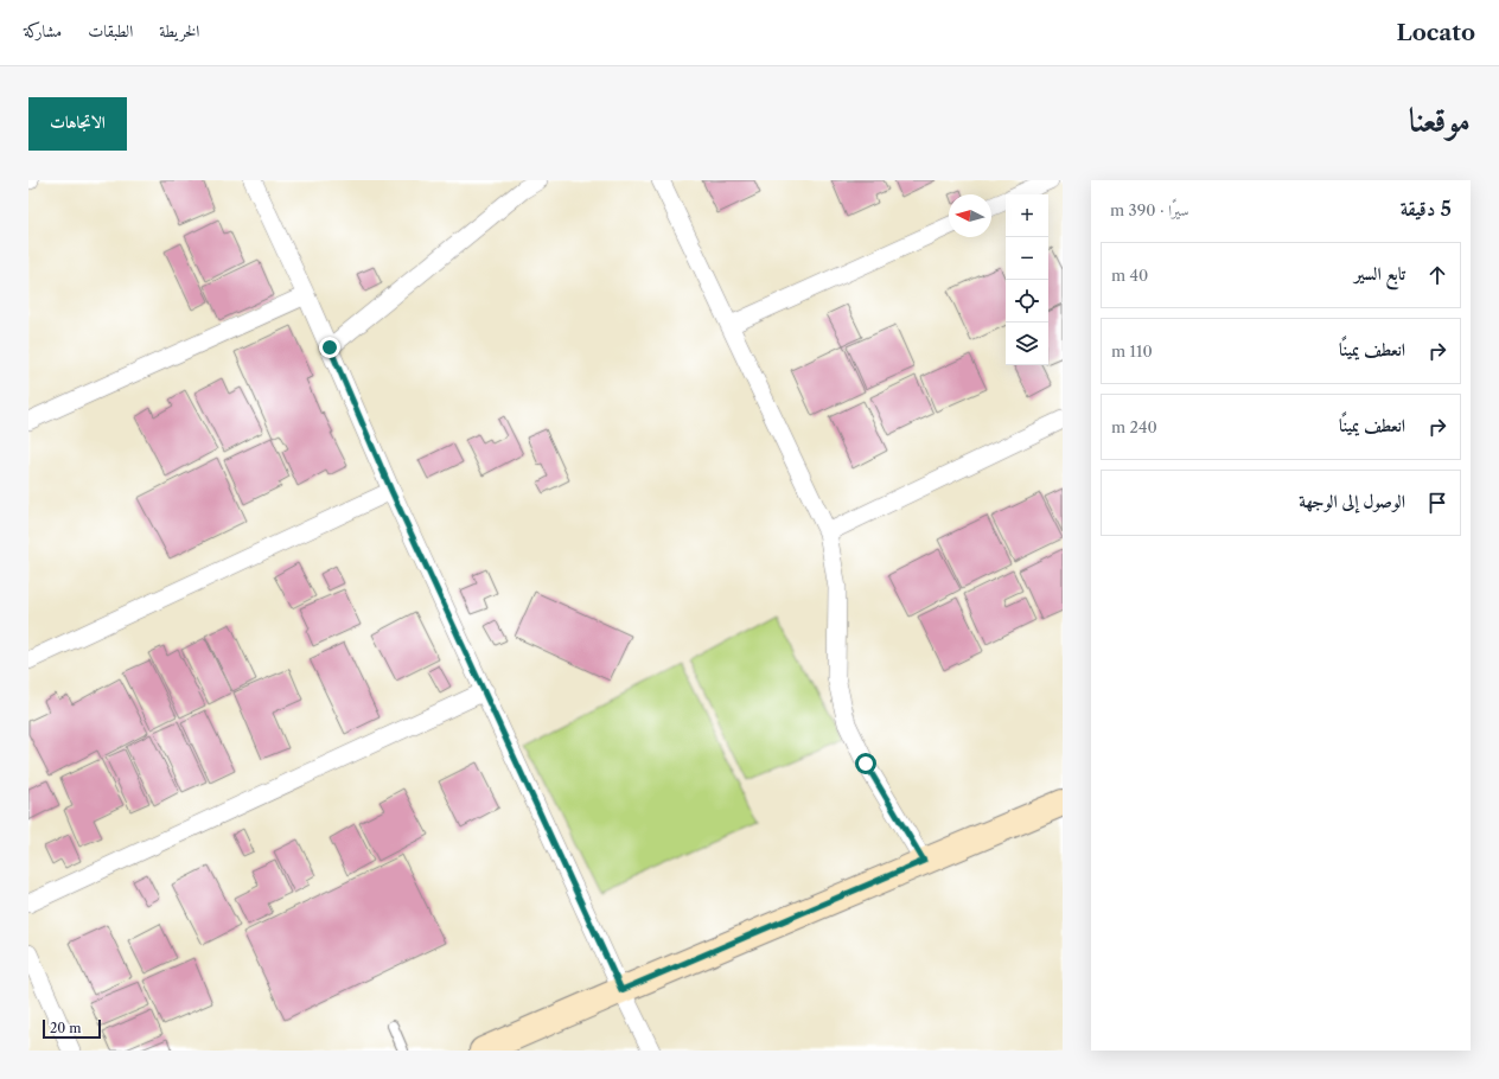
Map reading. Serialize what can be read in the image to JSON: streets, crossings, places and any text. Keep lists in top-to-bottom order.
{
  "scale_bar": "20 m",
  "north": "left",
  "page": {
    "header": "Locato",
    "nav": ["الخريطة", "الطبقات", "مشاركة"],
    "title": "موقعنا",
    "buttons": "الاتجاهات",
    "heading": ["5 دقيقة", "سيرًا · 390 m"],
    "map_buttons": ["+", "−"],
    "list": [
      ["تابع السير", "40 m"],
      ["انعطف يمينًا", "110 m"],
      ["انعطف يمينًا", "240 m"],
      "الوصول إلى الوجهة"
    ],
    "scale": "20 m"
  }
}
